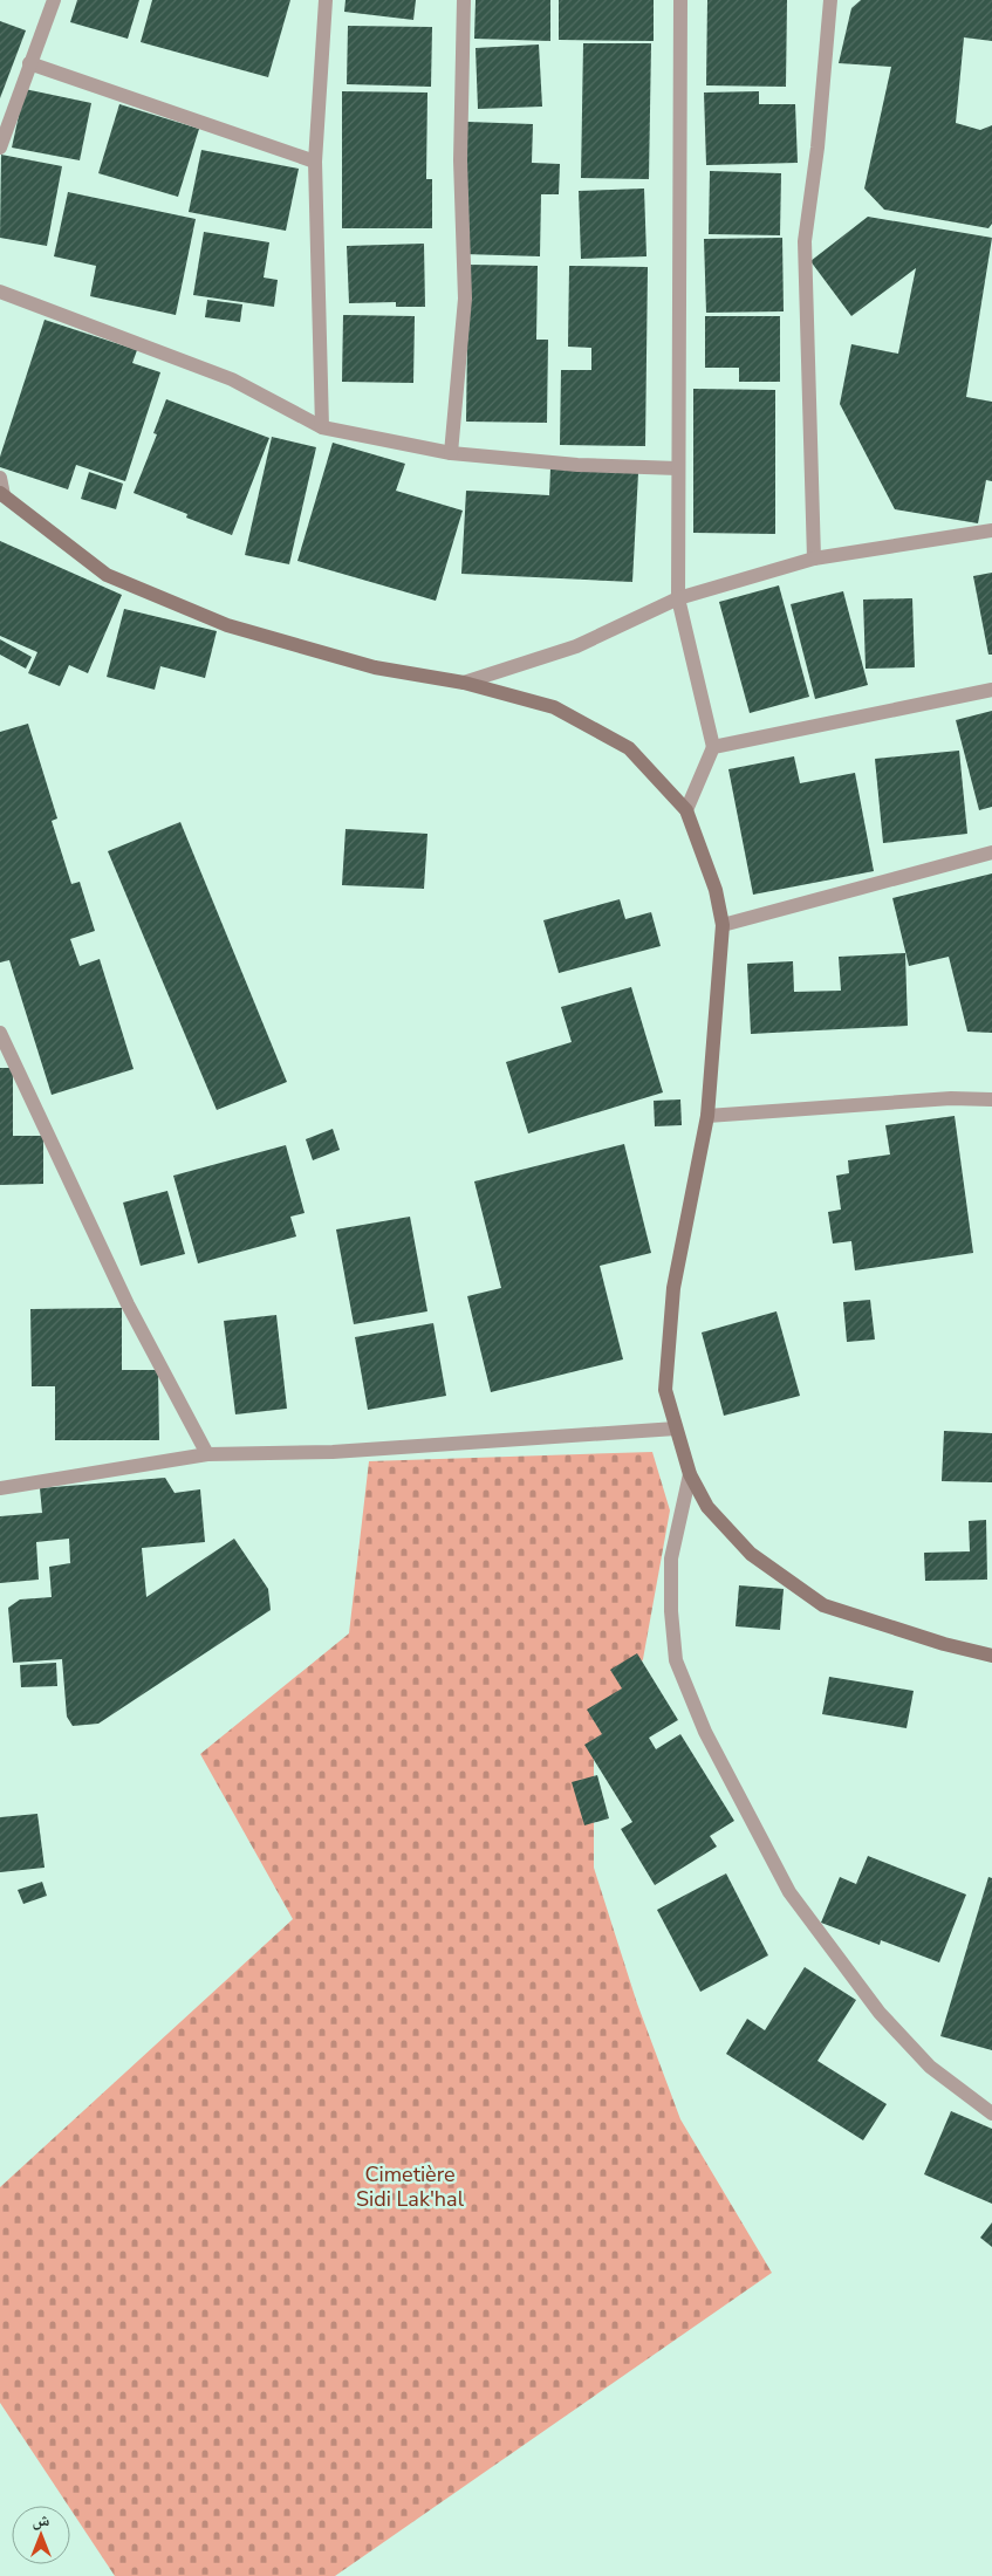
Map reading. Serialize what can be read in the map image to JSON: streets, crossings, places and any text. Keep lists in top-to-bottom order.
{
  "parks": ["Cimetière Sidi Lak'hal"],
  "north": "top"
}
